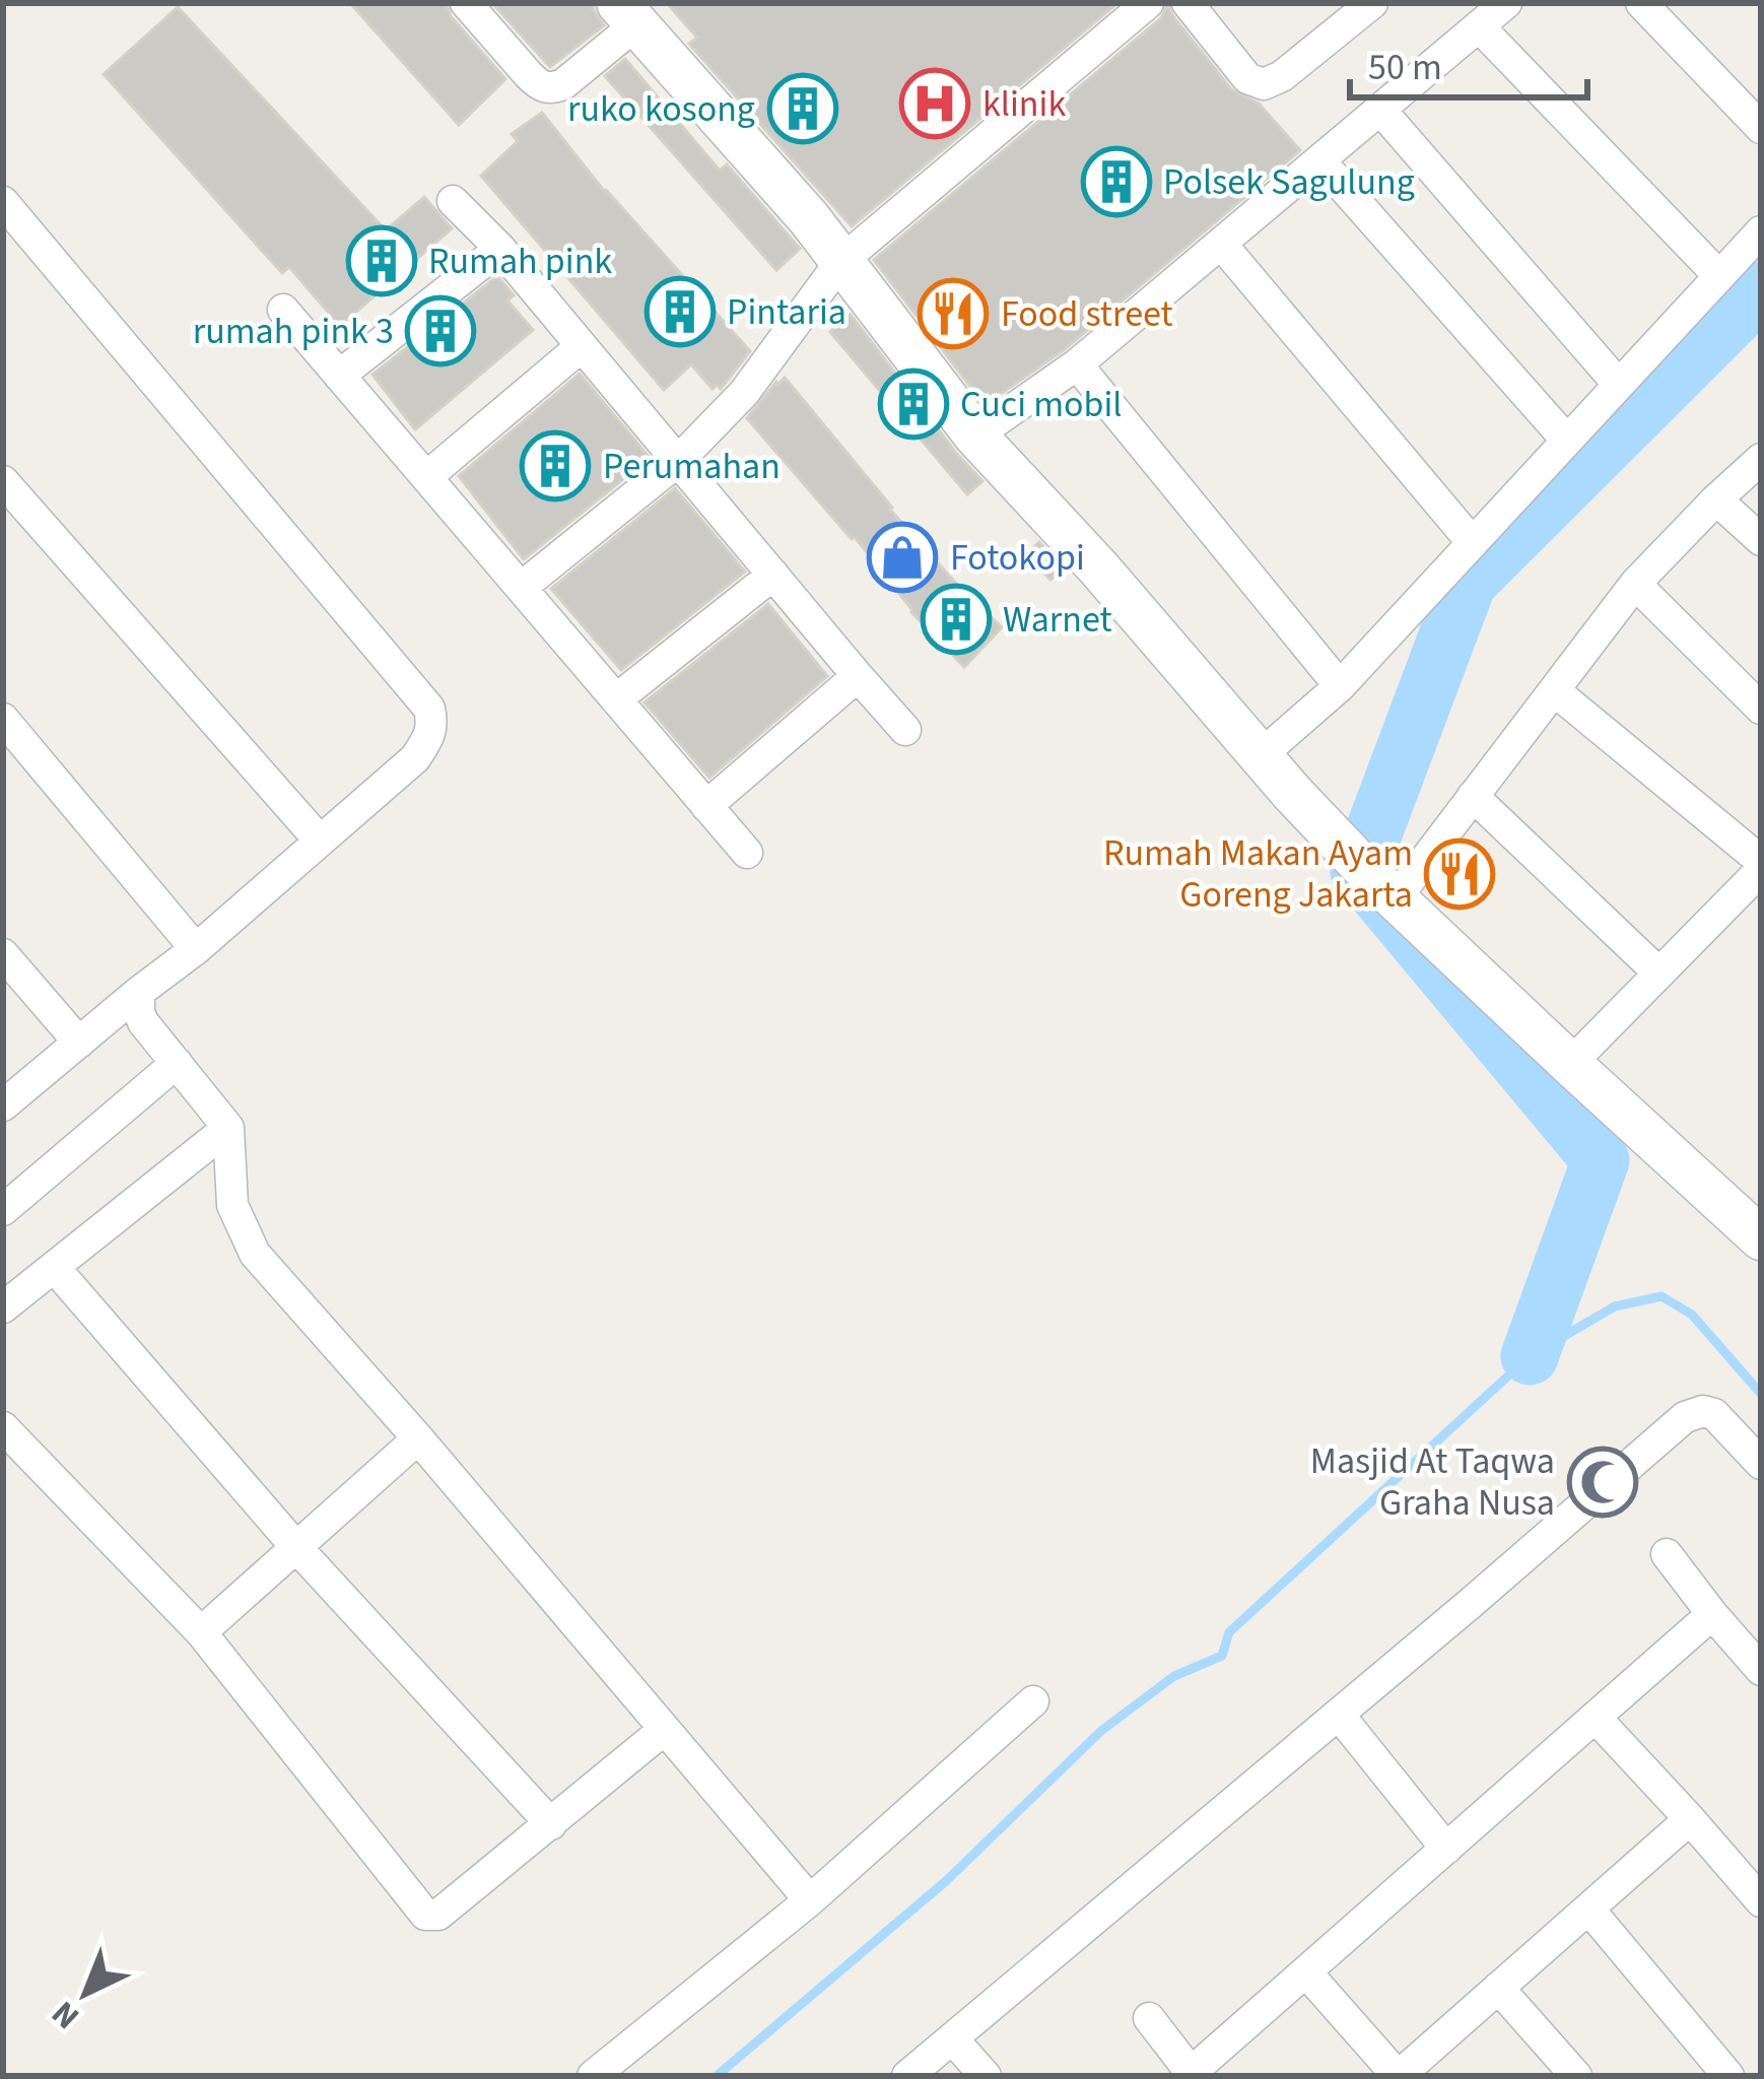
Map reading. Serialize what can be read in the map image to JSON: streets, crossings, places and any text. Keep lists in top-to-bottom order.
{
  "places": {
    "hospital": ["klinik"],
    "building": [
      "ruko kosong",
      "Polsek Sagulung",
      "Rumah pink",
      "Pintaria",
      "rumah pink 3",
      "Cuci mobil",
      "Perumahan",
      "Warnet"
    ],
    "restaurant": ["Food street", "Rumah Makan Ayam Goreng Jakarta"],
    "shop": ["Fotokopi"],
    "mosque": ["Masjid At Taqwa Graha Nusa"]
  },
  "scale_bar": "50 m",
  "north": "bottom left"
}
